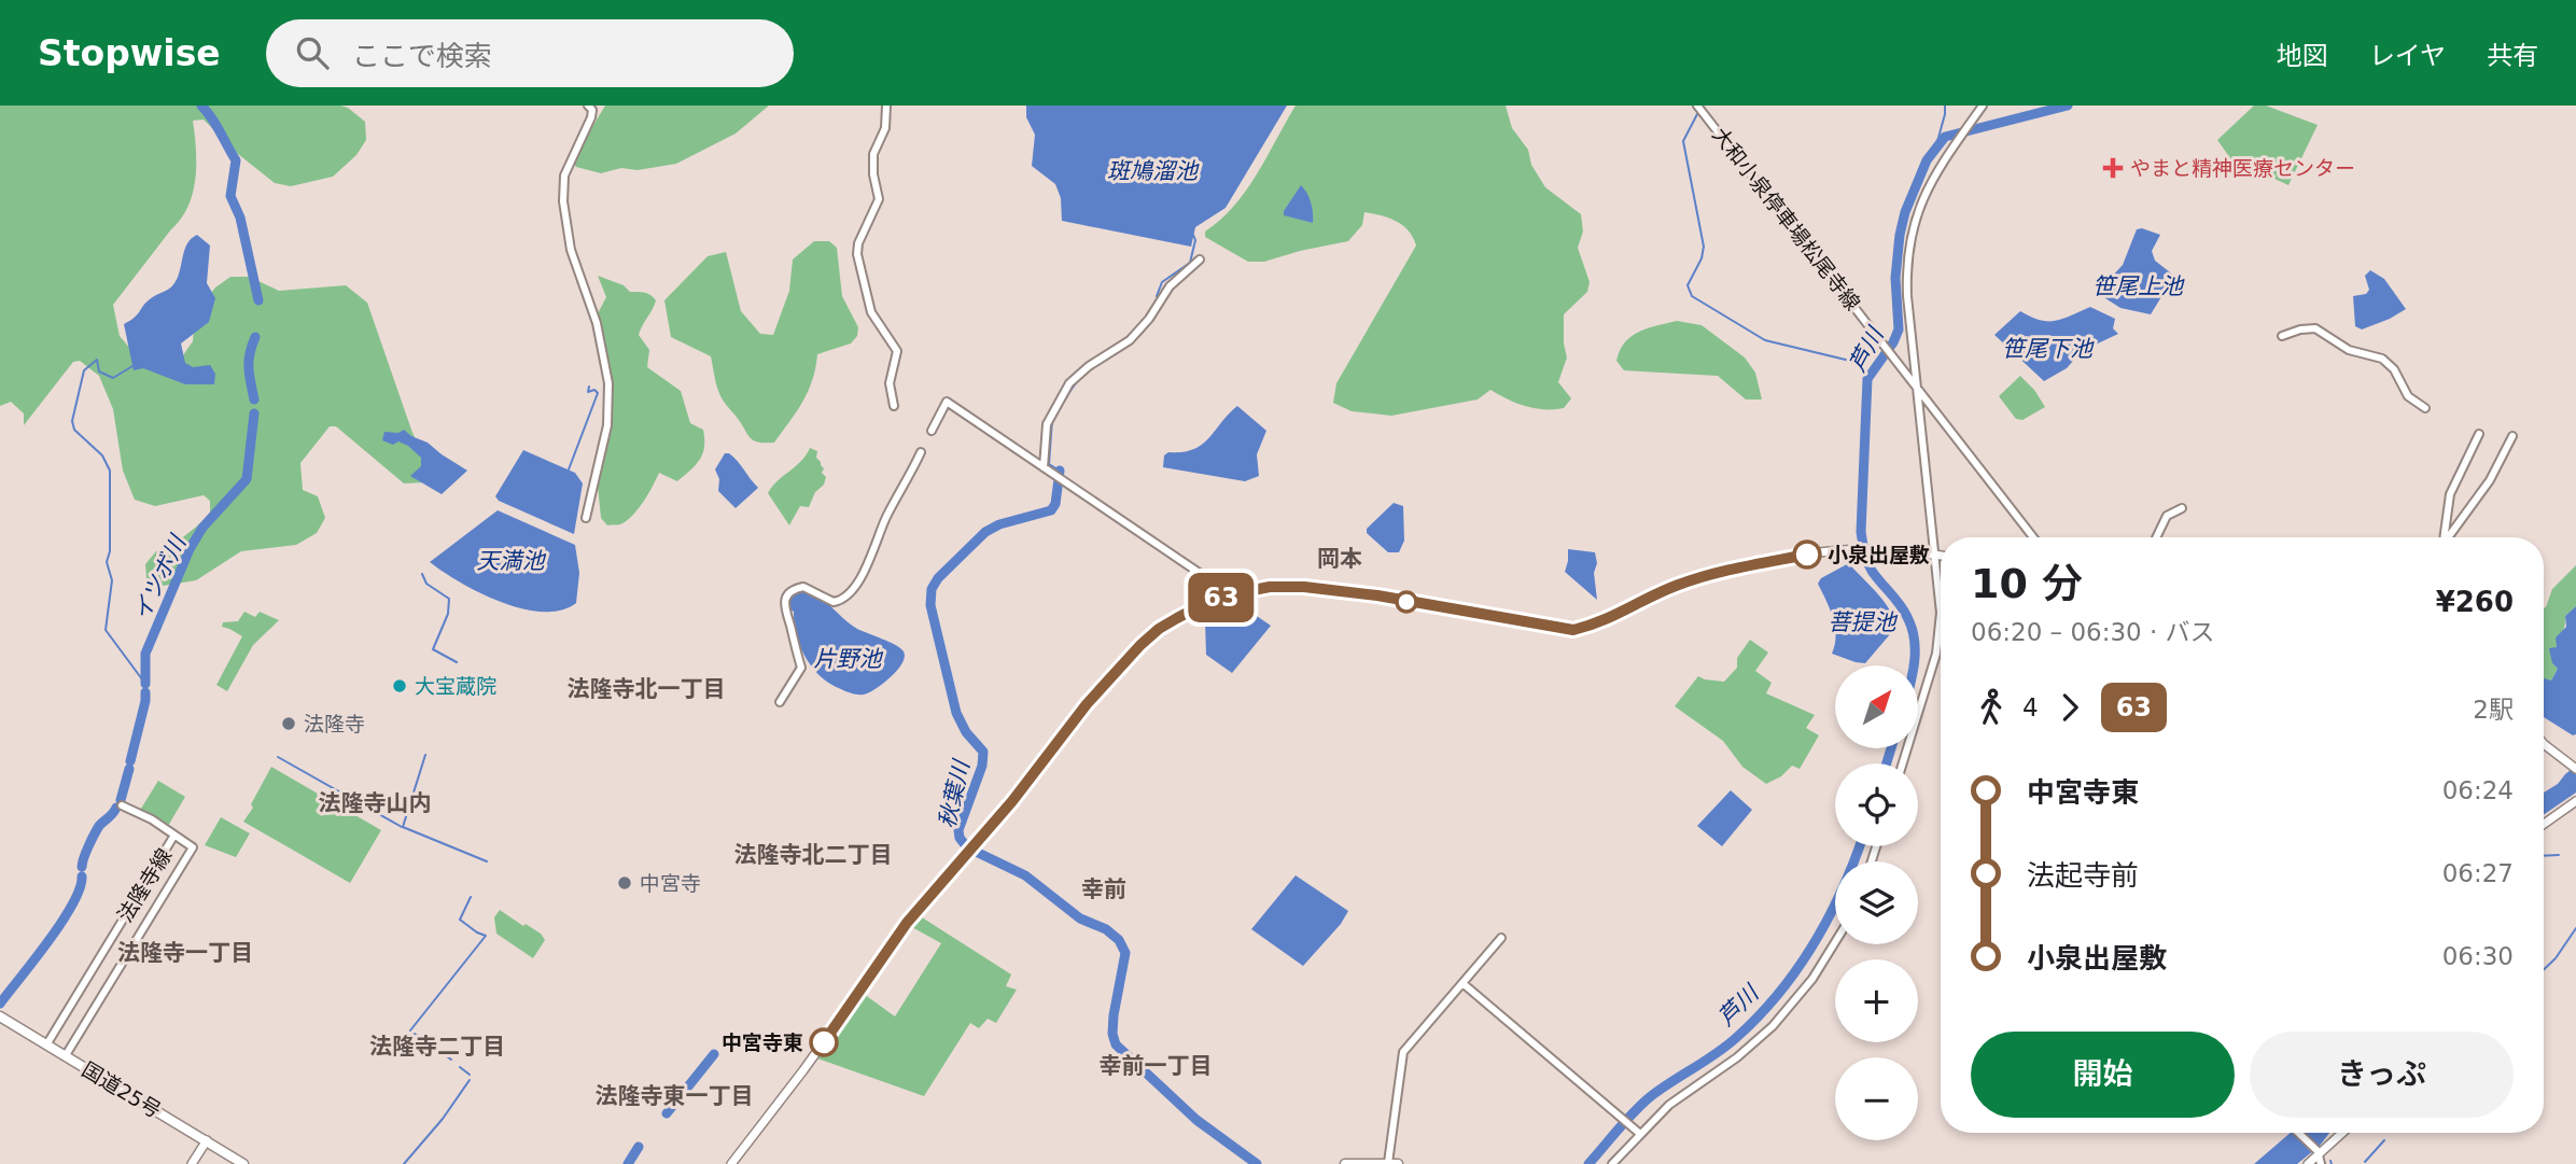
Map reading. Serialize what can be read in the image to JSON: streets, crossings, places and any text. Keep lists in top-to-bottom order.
{
  "streets": {
    "highway": ["国道25号"],
    "street": ["大和小泉停車場松尾寺線", "法隆寺線"]
  },
  "crossings": [
    ["法隆寺線", "国道25号"]
  ],
  "districts": [
    "岡本",
    "法隆寺北一丁目",
    "法隆寺山内",
    "法隆寺北二丁目",
    "幸前",
    "法隆寺一丁目",
    "法隆寺二丁目",
    "幸前一丁目",
    "法隆寺東一丁目"
  ],
  "water": [
    "斑鳩溜池",
    "笹尾上池",
    "笹尾下池",
    "芦川",
    "天満池",
    "イツボ川",
    "菩提池",
    "片野池",
    "秋葉川"
  ],
  "places": {
    "health": ["やまと精神医療センター"],
    "other": [
      "小泉出屋敷",
      "大宝蔵院",
      "法隆寺",
      "中宮寺",
      "中宮寺東"
    ]
  },
  "lines": ["bus line 63"],
  "north": "top right",
  "page": {
    "header": "Stopwise",
    "search": "ここで検索",
    "nav": ["地図", "レイヤ", "共有"],
    "on_map": "63",
    "heading": ["10 分", "06:20 – 06:30 · バス", "¥260"],
    "map_buttons": ["+", "−"],
    "legs": ["4", "63", "2駅"],
    "list": [
      {
        "name": "中宮寺東",
        "value": "06:24"
      },
      {
        "name": "法起寺前",
        "value": "06:27"
      },
      {
        "name": "小泉出屋敷",
        "value": "06:30"
      }
    ],
    "buttons": ["開始", "きっぷ"]
  }
}
